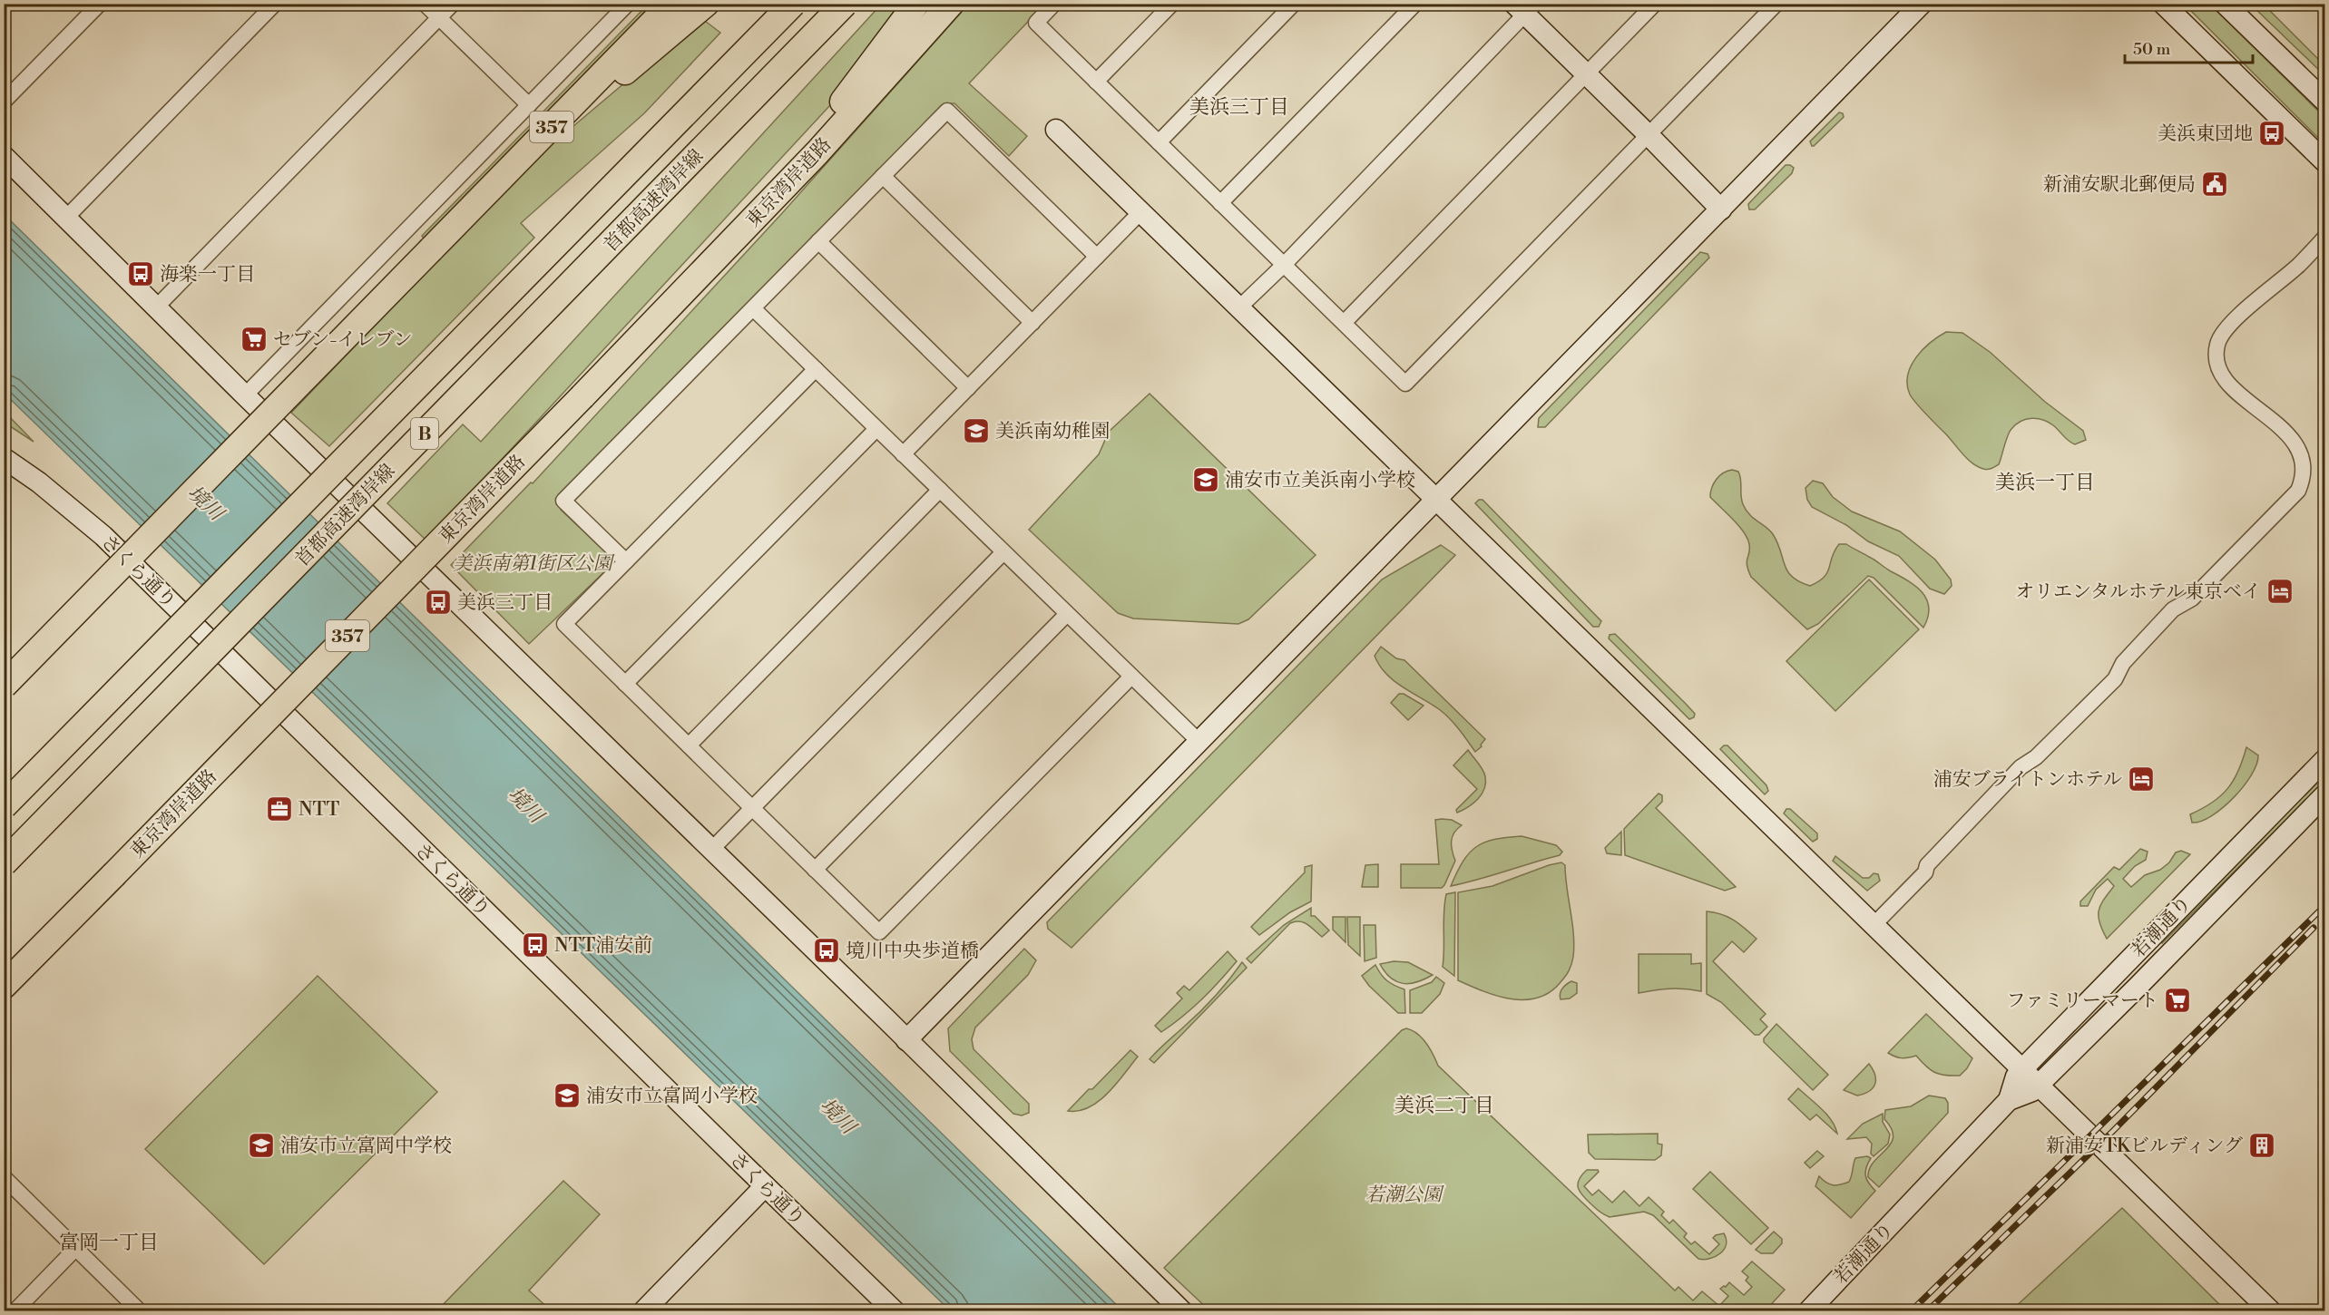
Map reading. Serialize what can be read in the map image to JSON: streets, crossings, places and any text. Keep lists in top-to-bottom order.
{
  "streets": {
    "highway": [
      "357",
      "東京湾岸道路",
      "首都高速湾岸線",
      "B"
    ],
    "street": ["さくら通り", "若潮通り"]
  },
  "districts": [
    "美浜三丁目",
    "美浜一丁目",
    "美浜二丁目",
    "富岡一丁目"
  ],
  "water": ["境川"],
  "parks": ["美浜南第1街区公園", "若潮公園"],
  "places": {
    "bus stop": [
      "美浜東団地",
      "海楽一丁目",
      "美浜三丁目",
      "NTT浦安前",
      "境川中央歩道橋"
    ],
    "public building": ["新浦安駅北郵便局"],
    "supermarket": ["セブン-イレブン", "ファミリーマート"],
    "school or university": [
      "美浜南幼稚園",
      "浦安市立美浜南小学校",
      "浦安市立富岡小学校",
      "浦安市立富岡中学校"
    ],
    "hotel": ["オリエンタルホテル東京ベイ", "浦安ブライトンホテル"],
    "office": ["NTT"],
    "building": ["新浦安TKビルディング"]
  },
  "scale_bar": "50 m"
}
